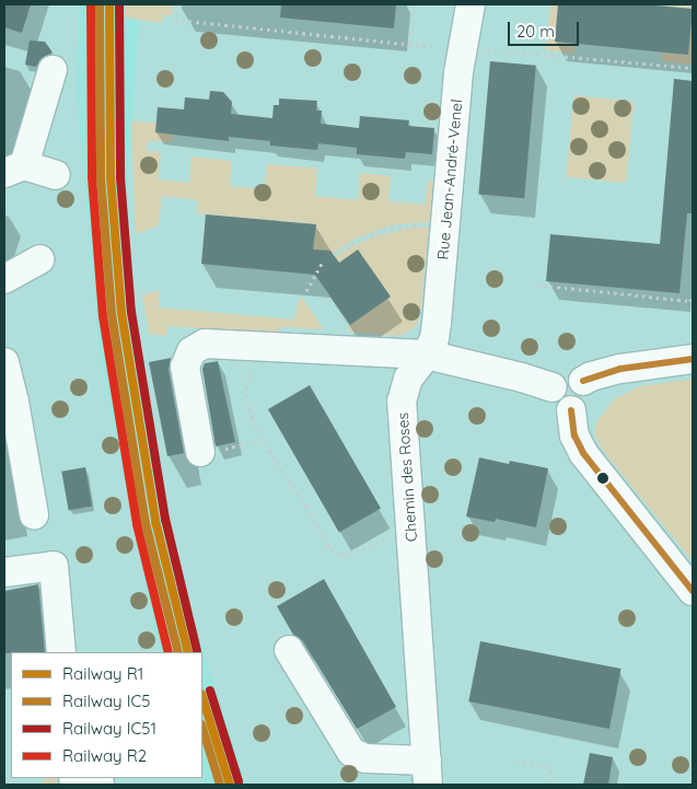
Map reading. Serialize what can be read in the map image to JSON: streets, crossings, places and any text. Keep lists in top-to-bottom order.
{
  "streets": {
    "street": ["Rue Jean-André-Venel", "Chemin des Roses"]
  },
  "crossings": [
    ["Rue Jean-André-Venel", "Chemin des Roses"]
  ],
  "lines": [
    "rail line R1",
    "rail line IC5",
    "rail line IC51",
    "rail line R2"
  ],
  "legend": [
    "Railway R1",
    "Railway IC5",
    "Railway IC51",
    "Railway R2"
  ],
  "scale_bar": "20 m"
}
